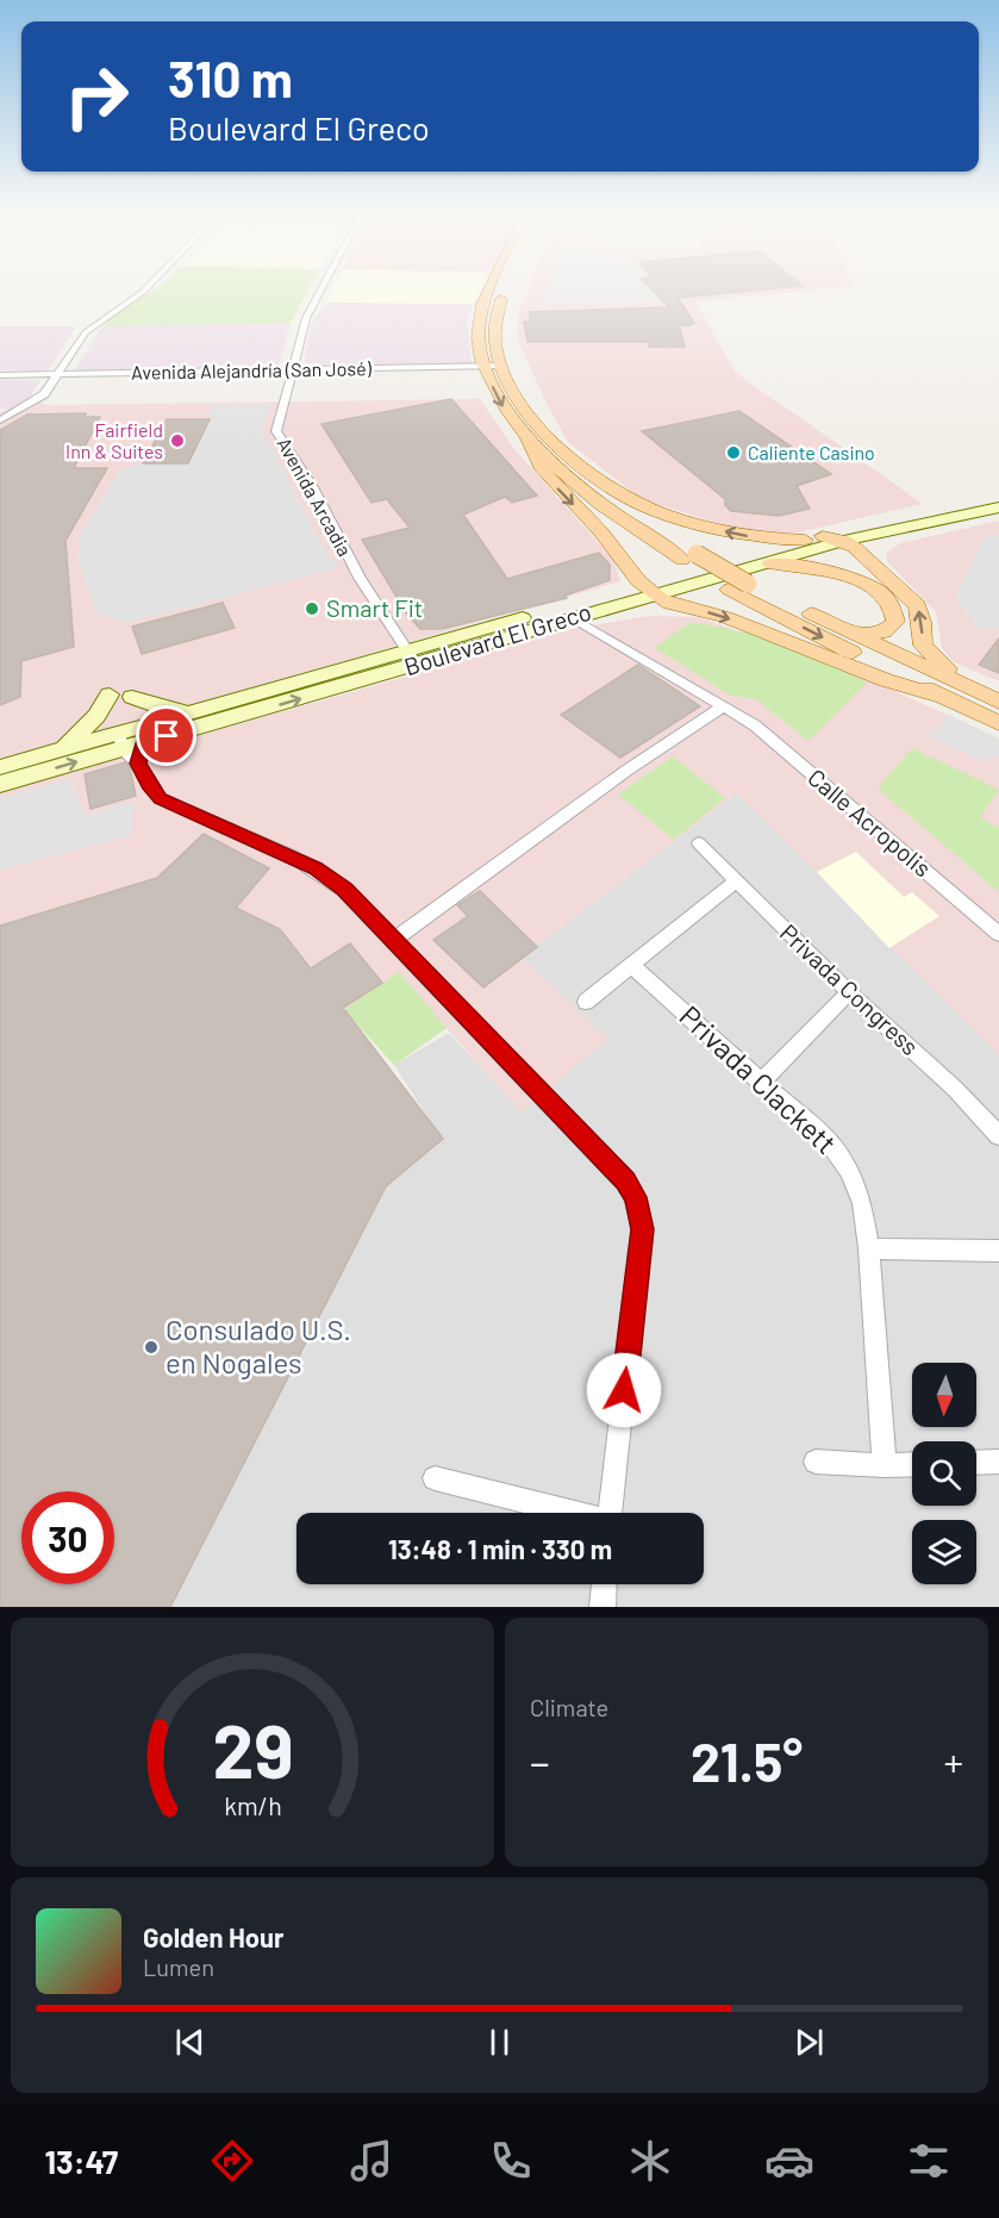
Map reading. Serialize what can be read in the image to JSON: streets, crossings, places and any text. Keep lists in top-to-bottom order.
{
  "streets": {
    "main road": ["Boulevard El Greco"],
    "street": [
      "Avenida Alejandría (San José)",
      "Avenida Arcadia",
      "Calle Acropolis",
      "Privada Congress",
      "Privada Clackett"
    ]
  },
  "crossings": [
    ["Avenida Alejandría (San José)", "Avenida Arcadia"],
    ["Avenida Arcadia", "Boulevard El Greco"],
    ["Boulevard El Greco", "Calle Acropolis"]
  ],
  "places": [
    "Fairfield Inn & Suites",
    "Caliente Casino",
    "Smart Fit",
    "Consulado U.S. en Nogales"
  ],
  "north": "bottom",
  "page": {
    "turn": ["310 m", "Boulevard El Greco"],
    "limit": "30",
    "trip": "13:48 · 1 min · 330 m",
    "tile": "Climate",
    "heat": ["−", "21.5°", "+"],
    "song": ["Golden Hour", "Lumen"],
    "tabs": "13:47",
    "gauge": ["29", "km/h"]
  }
}
